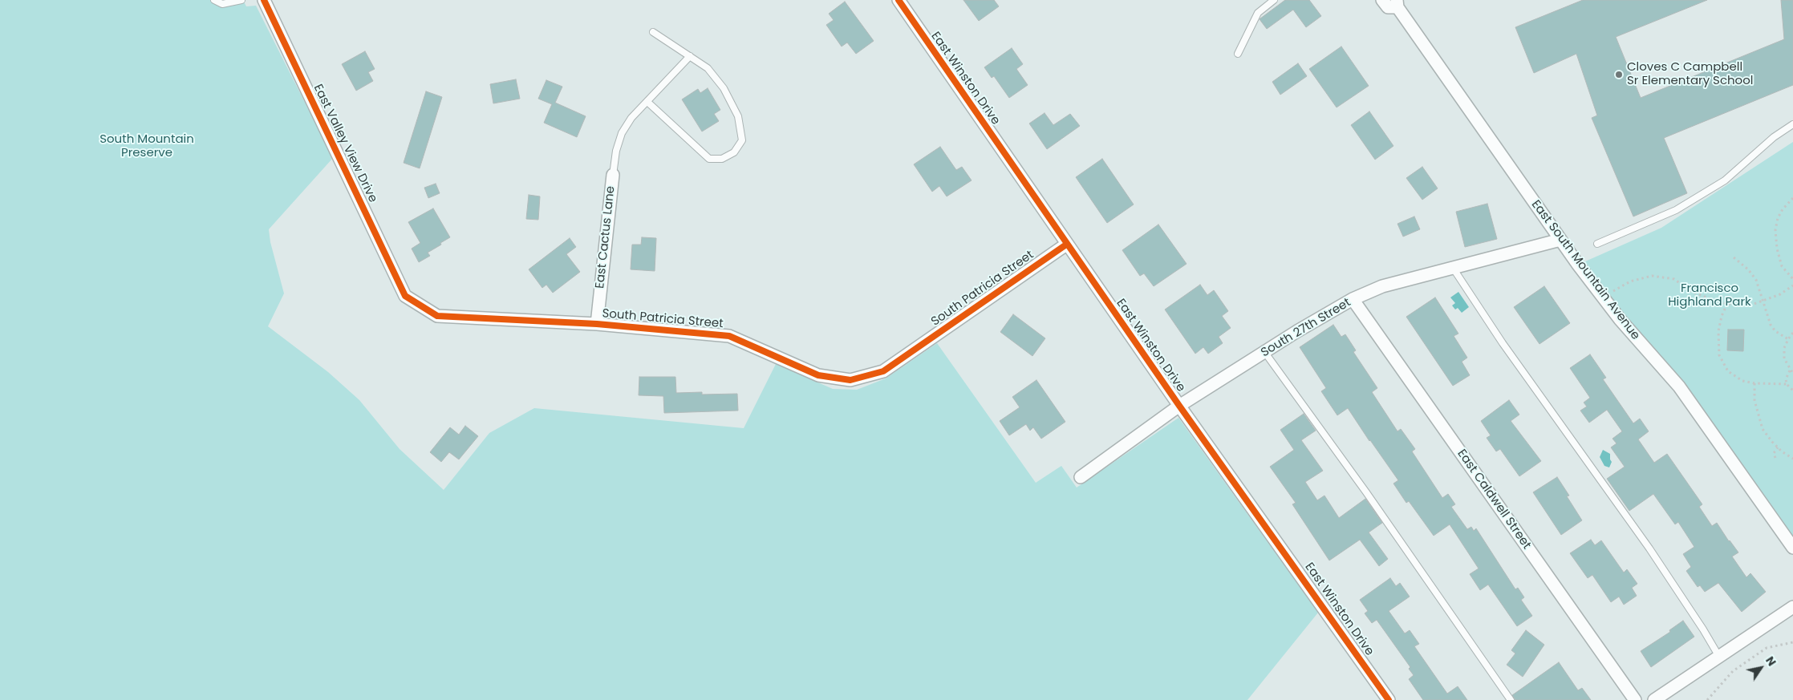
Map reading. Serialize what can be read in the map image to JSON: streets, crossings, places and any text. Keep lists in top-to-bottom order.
{
  "streets": {
    "street": [
      "East Winston Drive",
      "East Valley View Drive",
      "East Cactus Lane",
      "East South Mountain Avenue",
      "South Patricia Street",
      "South 27th Street",
      "East Caldwell Street"
    ]
  },
  "crossings": [
    ["East Winston Drive", "South Patricia Street"],
    ["East Winston Drive", "South 27th Street"],
    ["East Valley View Drive", "South Patricia Street"],
    ["East Cactus Lane", "South Patricia Street"],
    ["East South Mountain Avenue", "South 27th Street"],
    ["South 27th Street", "East Caldwell Street"]
  ],
  "parks": ["South Mountain Preserve", "Francisco Highland Park"],
  "places": ["Cloves C Campbell Sr Elementary School"],
  "north": "top right"
}
